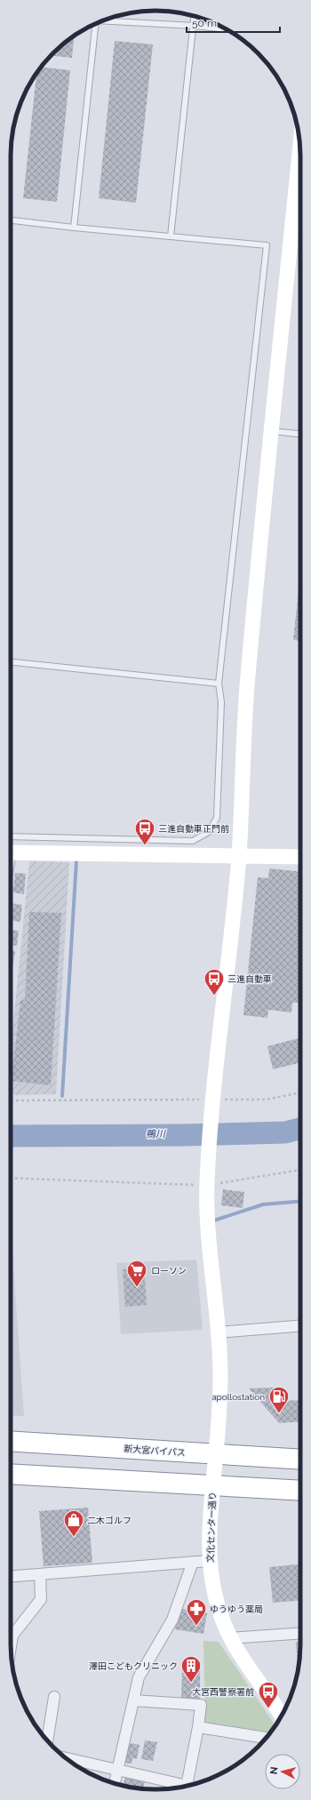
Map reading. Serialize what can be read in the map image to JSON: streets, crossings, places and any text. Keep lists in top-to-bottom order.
{
  "streets": {
    "highway": ["新大宮バイパス"],
    "street": ["文化センター通り"]
  },
  "crossings": [
    ["新大宮バイパス", "文化センター通り"]
  ],
  "water": ["鴨川"],
  "places": {
    "bus stop": ["三進自動車正門前", "三進自動車", "大宮西警察署前"],
    "supermarket": ["ローソン"],
    "fuel station": ["apollostation"],
    "shop": ["二木ゴルフ"],
    "pharmacy": ["ゆうゆう薬局"],
    "building": ["澤田こどもクリニック"]
  },
  "scale_bar": "50 m",
  "north": "left"
}
